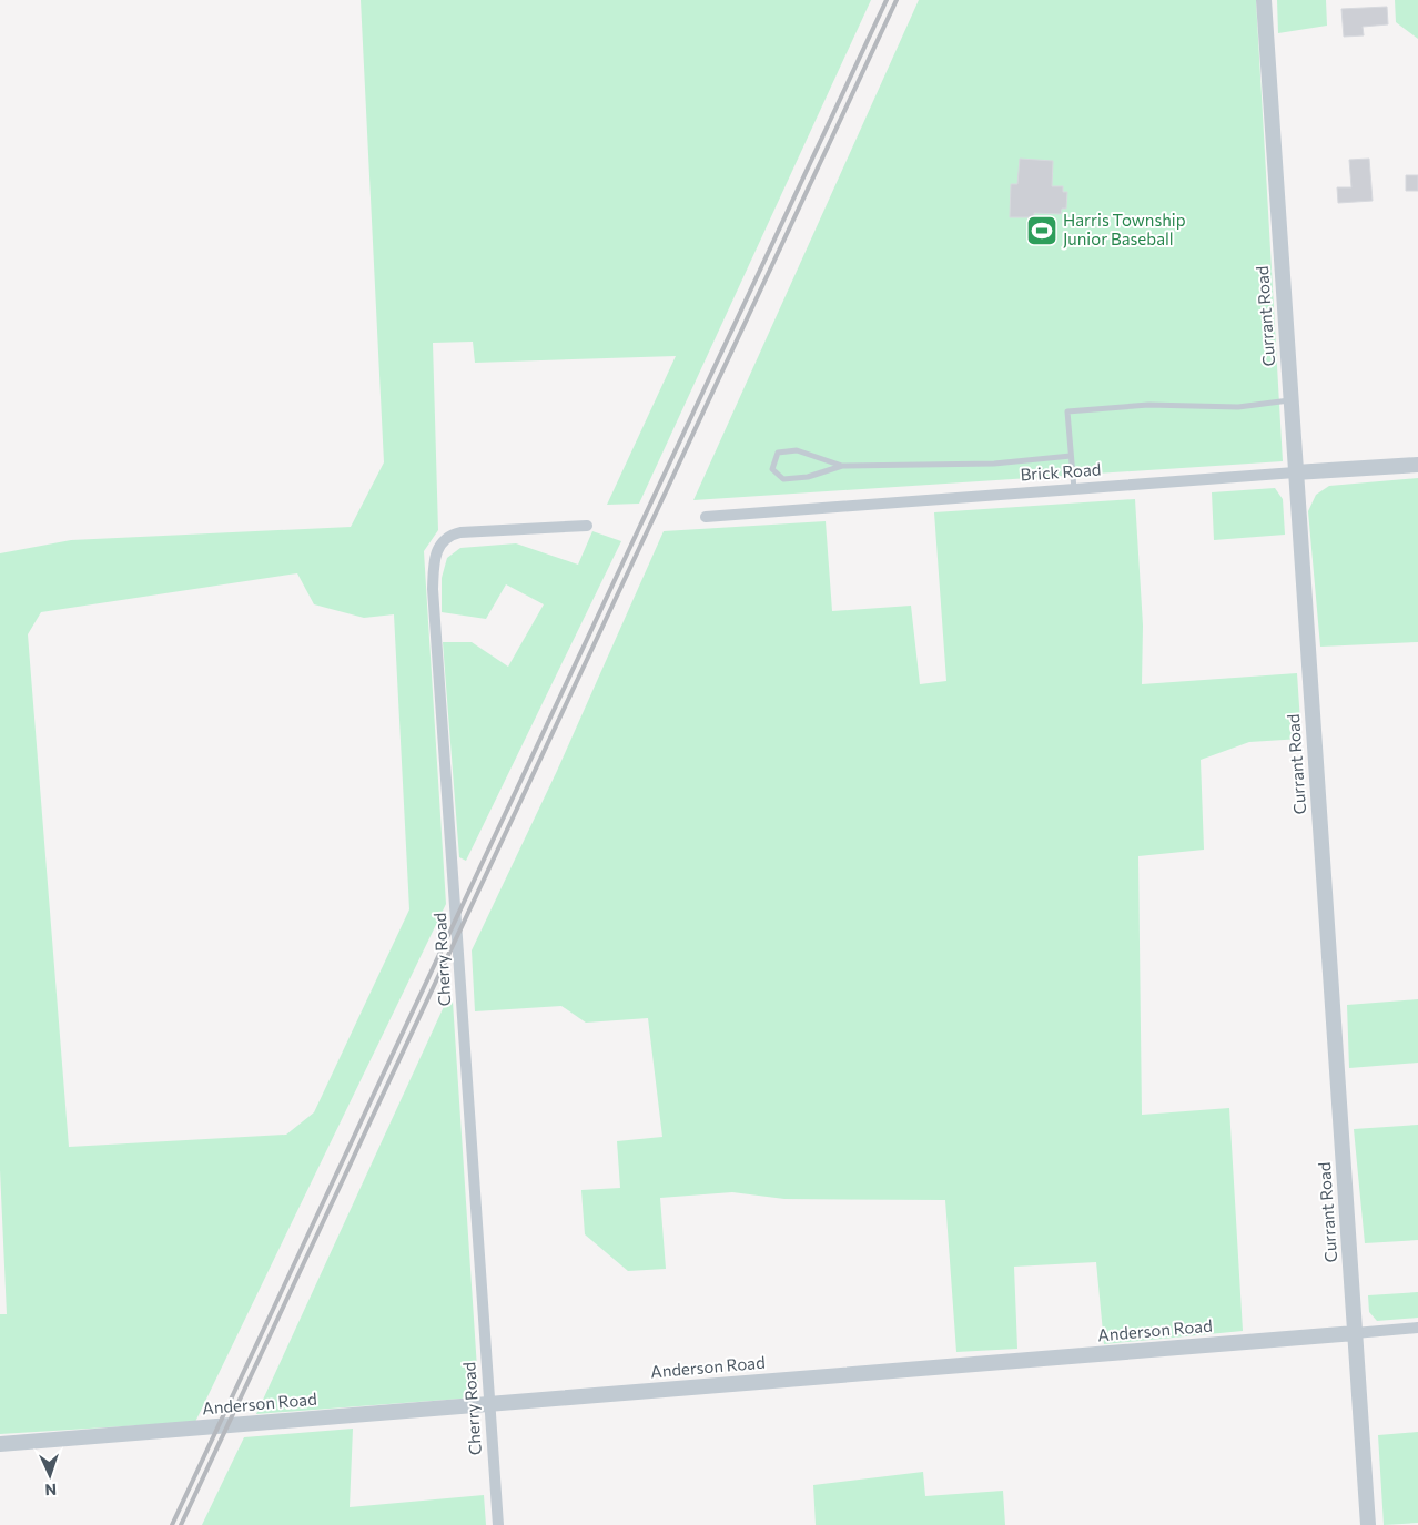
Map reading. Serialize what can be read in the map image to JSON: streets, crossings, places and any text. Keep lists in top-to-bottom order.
{
  "streets": {
    "street": [
      "Currant Road",
      "Brick Road",
      "Cherry Road",
      "Anderson Road"
    ]
  },
  "crossings": [
    ["Currant Road", "Brick Road"],
    ["Currant Road", "Anderson Road"],
    ["Cherry Road", "Anderson Road"]
  ],
  "places": {
    "sports": ["Harris Township Junior Baseball"]
  },
  "north": "bottom"
}
